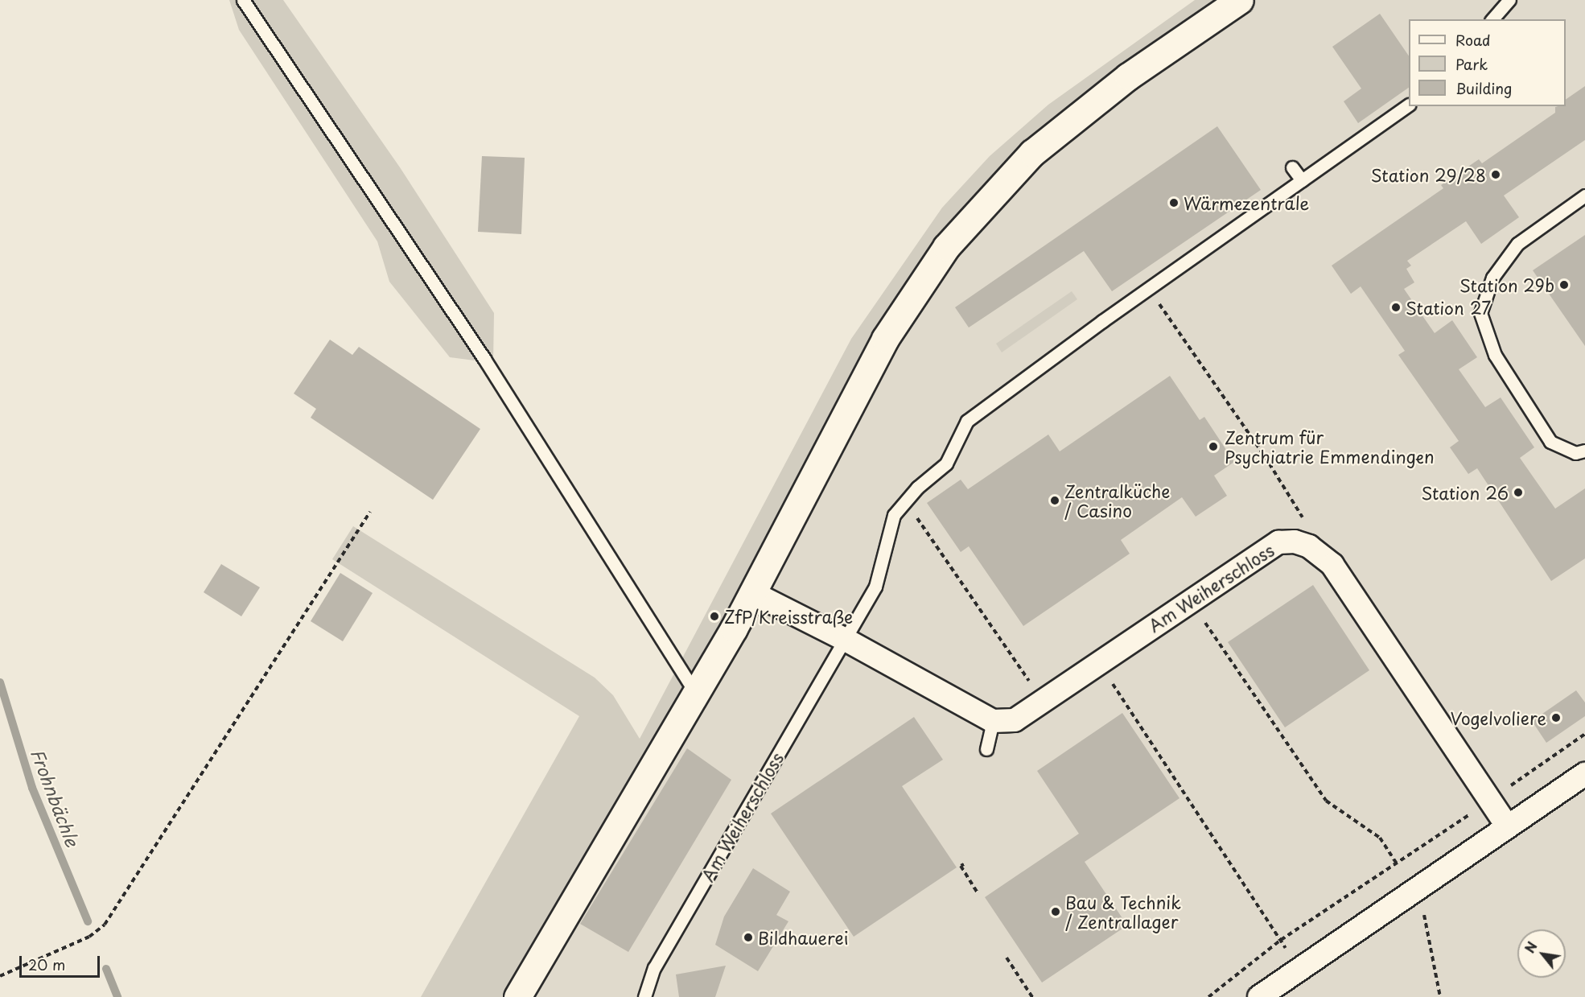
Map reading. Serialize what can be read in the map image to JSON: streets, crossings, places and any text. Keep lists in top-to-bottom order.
{
  "streets": {
    "street": ["Am Weiherschloss"]
  },
  "water": ["Frohnbächle"],
  "places": [
    "Station 29/28",
    "Wärmezentrale",
    "Station 29b",
    "Station 27",
    "Zentrum für Psychiatrie Emmendingen",
    "Station 26",
    "Zentralküche / Casino",
    "ZfP/Kreisstraße",
    "Vogelvoliere",
    "Bau & Technik / Zentrallager",
    "Bildhauerei"
  ],
  "legend": ["Road", "Park", "Building"],
  "scale_bar": "20 m",
  "north": "top left"
}
